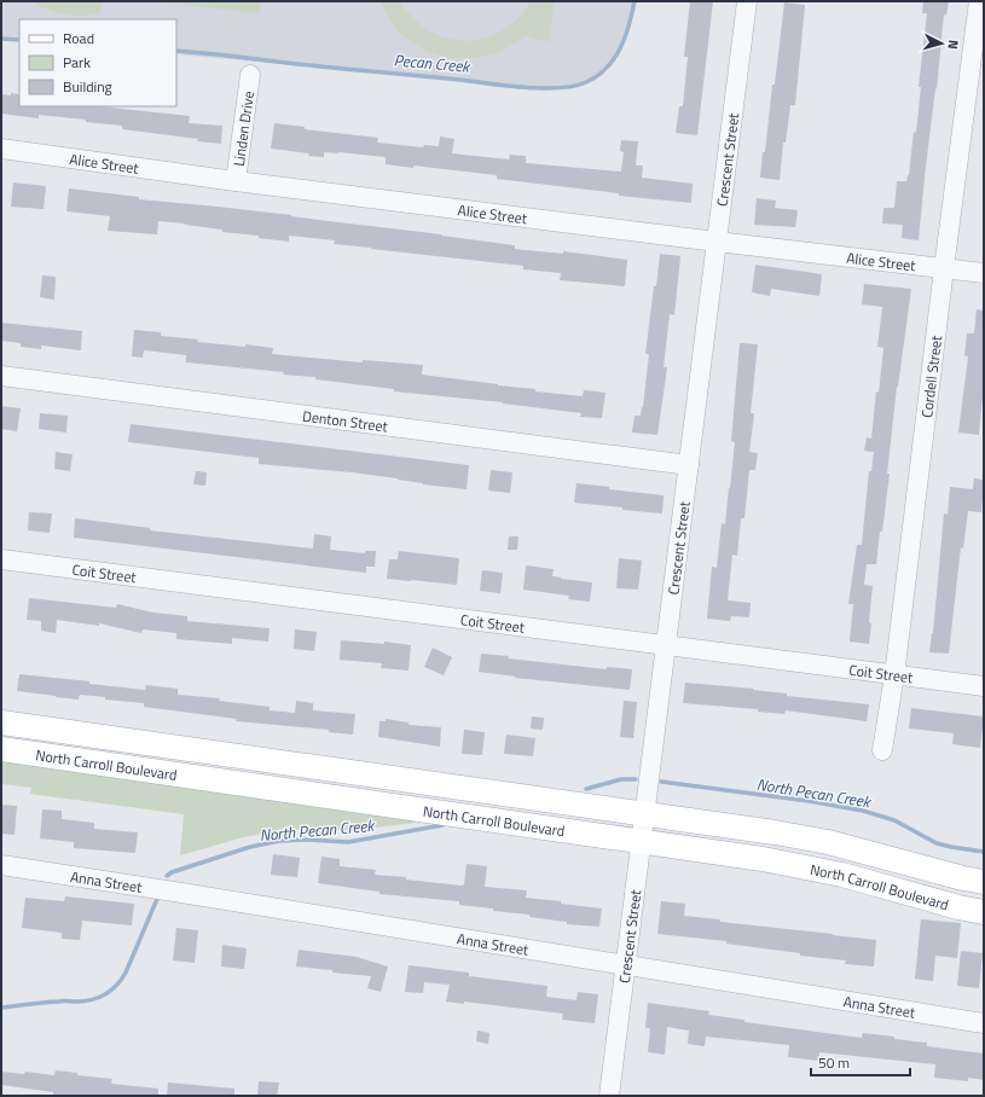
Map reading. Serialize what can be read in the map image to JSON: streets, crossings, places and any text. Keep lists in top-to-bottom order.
{
  "streets": {
    "main road": ["North Carroll Boulevard"],
    "street": [
      "Linden Drive",
      "Crescent Street",
      "Alice Street",
      "Cordell Street",
      "Denton Street",
      "Coit Street",
      "Anna Street"
    ]
  },
  "crossings": [
    ["Linden Drive", "Alice Street"],
    ["Crescent Street", "Alice Street"],
    ["Crescent Street", "Denton Street"],
    ["Crescent Street", "Coit Street"],
    ["Crescent Street", "North Carroll Boulevard"],
    ["Crescent Street", "Anna Street"],
    ["Alice Street", "Cordell Street"],
    ["Cordell Street", "Coit Street"]
  ],
  "water": ["Pecan Creek", "North Pecan Creek"],
  "legend": ["Road", "Park", "Building"],
  "scale_bar": "50 m",
  "north": "right"
}
